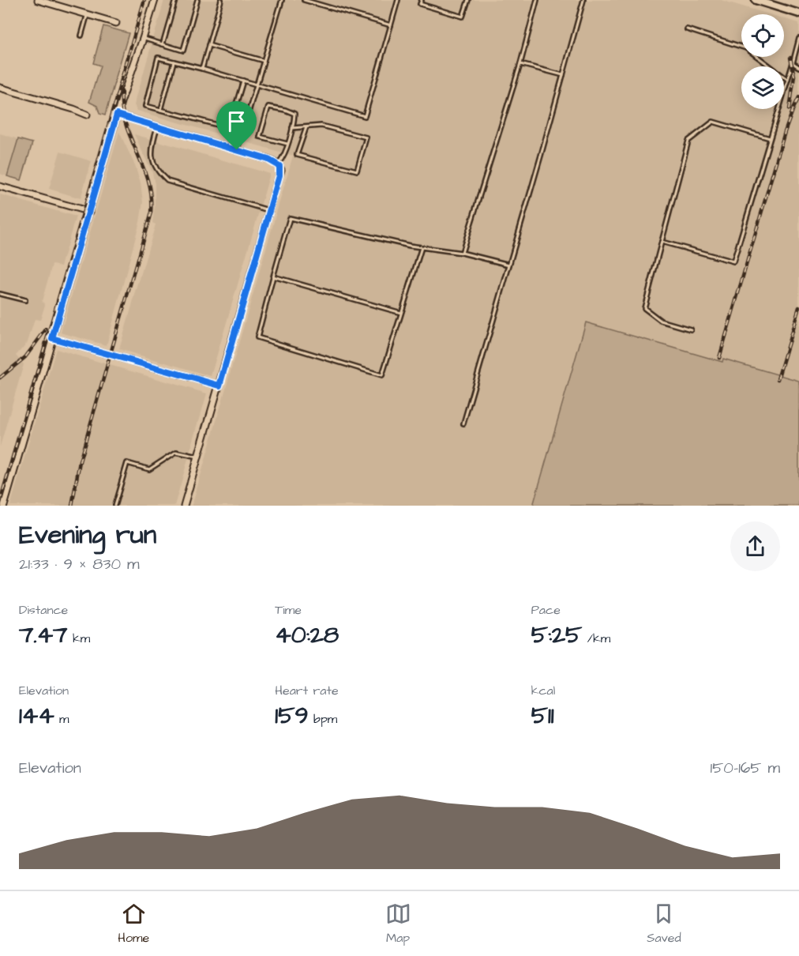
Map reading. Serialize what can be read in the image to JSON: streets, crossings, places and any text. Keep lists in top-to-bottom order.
{
  "page": {
    "heading": ["Evening run", "21:33 · 9 × 830 m"],
    "stats": [
      ["Distance", "7.47 km"],
      ["Time", "40:28"],
      ["Pace", "5:25 /km"],
      ["Elevation", "144 m"],
      ["Heart rate", "159 bpm"],
      ["kcal", "511"]
    ],
    "chart": ["Elevation", "150–165 m"],
    "tabs": ["Home", "Map", "Saved"]
  }
}
